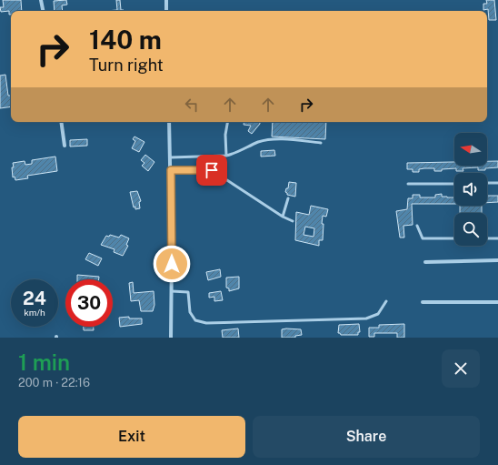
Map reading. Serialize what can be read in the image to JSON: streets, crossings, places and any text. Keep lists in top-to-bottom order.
{
  "north": "left",
  "page": {
    "turn": ["140 m", "Turn right"],
    "speed": "24 km/h",
    "limit": "30",
    "heading": ["1 min", "200 m · 22:16"],
    "buttons": ["Exit", "Share"]
  }
}
